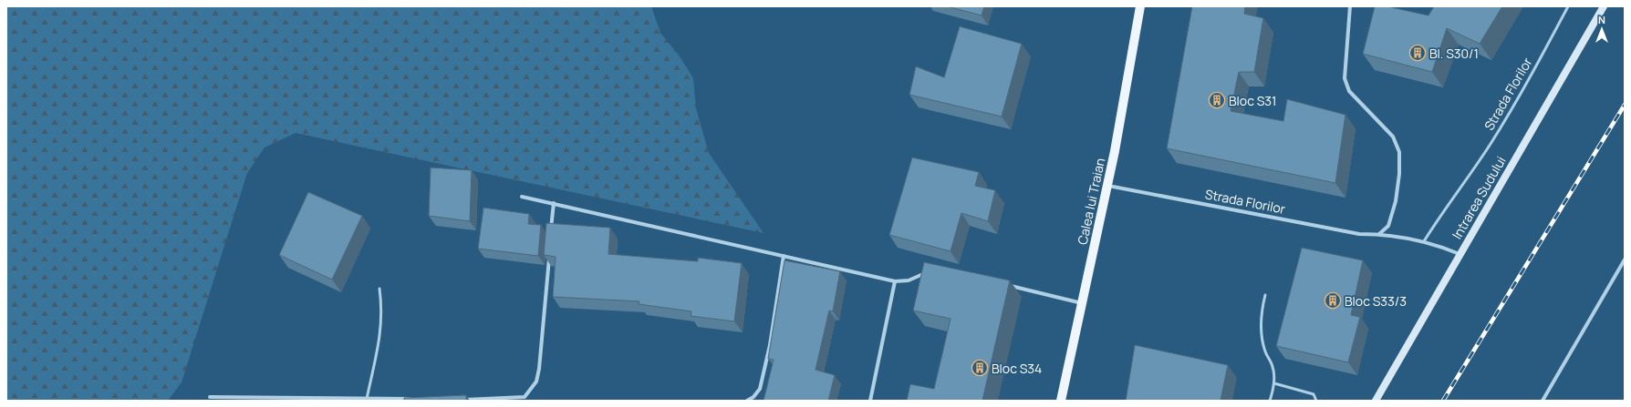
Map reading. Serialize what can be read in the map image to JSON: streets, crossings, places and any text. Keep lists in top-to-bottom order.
{
  "streets": {
    "main road": ["Calea lui Traian"],
    "street": ["Strada Florilor", "Intrarea Sudului"]
  },
  "crossings": [
    ["Strada Florilor", "Intrarea Sudului"],
    ["Strada Florilor", "Calea lui Traian"]
  ],
  "places": {
    "building": [
      "Bl. S30/1",
      "Bloc S31",
      "Bloc S33/3",
      "Bloc S34"
    ]
  },
  "north": "top"
}
